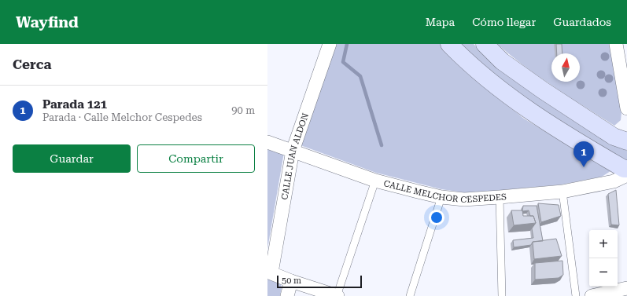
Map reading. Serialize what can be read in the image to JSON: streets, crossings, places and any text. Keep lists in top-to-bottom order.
{
  "streets": {
    "street": ["CALLE JUAN ALDON", "CALLE MELCHOR CESPEDES"]
  },
  "crossings": [
    ["CALLE JUAN ALDON", "CALLE MELCHOR CESPEDES"]
  ],
  "scale_bar": "50 m",
  "north": "top",
  "page": {
    "header": "Wayfind",
    "nav": ["Mapa", "Cómo llegar", "Guardados"],
    "heading": "Cerca",
    "list": [
      {
        "mark": "1",
        "name": "Parada 121",
        "note": "Parada · Calle Melchor Cespedes",
        "value": "90 m"
      }
    ],
    "buttons": ["Guardar", "Compartir"],
    "pins": "1",
    "map_buttons": ["+", "−"],
    "scale": "50 m"
  }
}
